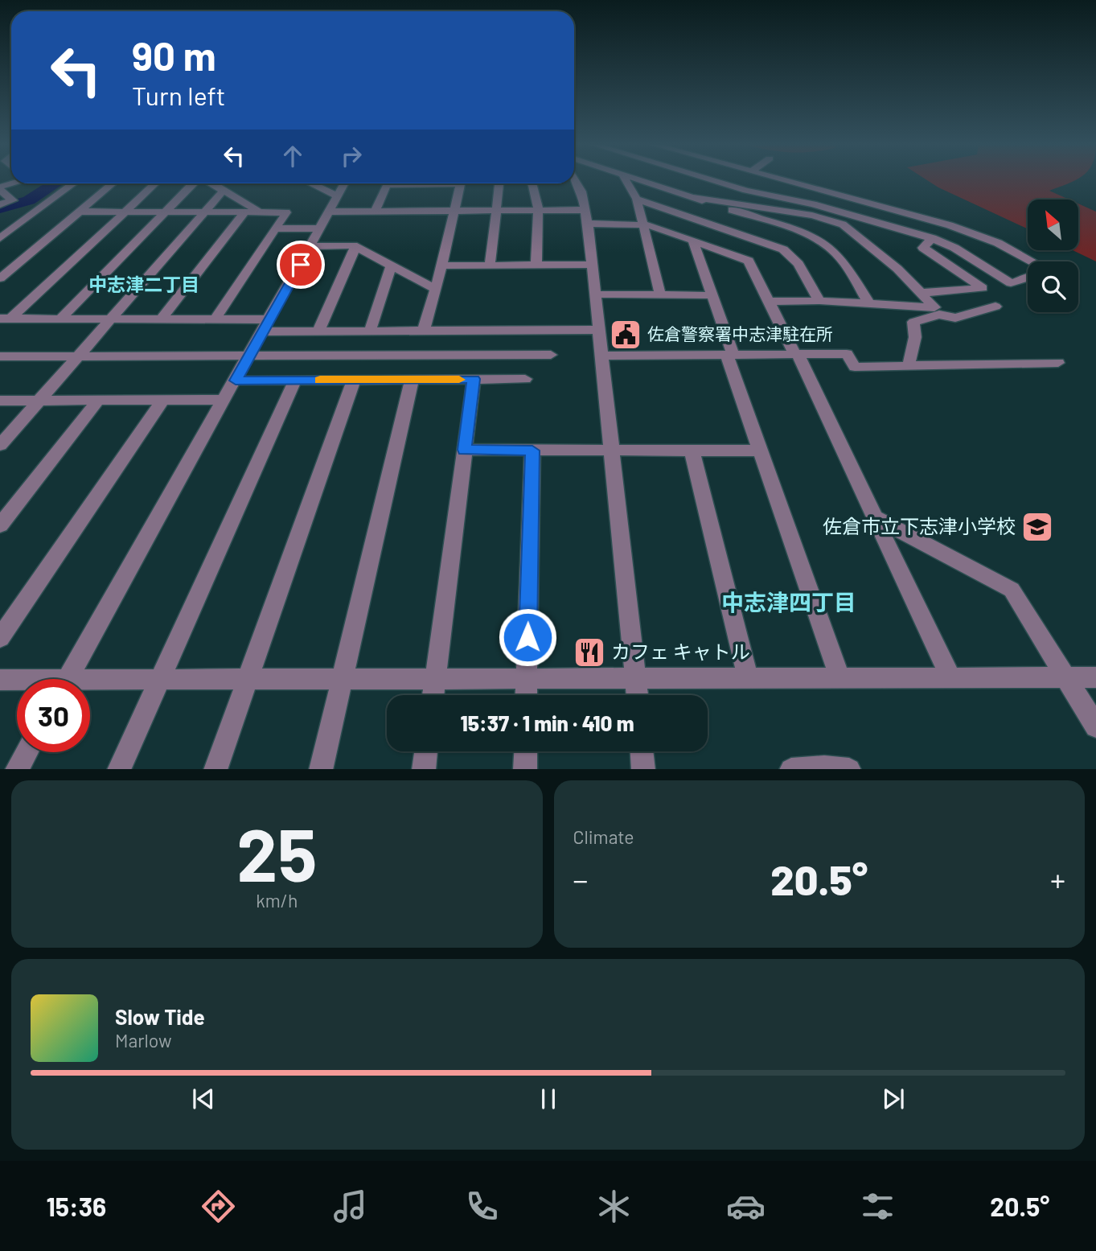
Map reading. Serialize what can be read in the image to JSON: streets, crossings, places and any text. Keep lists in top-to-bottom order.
{
  "districts": ["中志津二丁目", "中志津四丁目"],
  "places": {
    "public building": ["佐倉警察署中志津駐在所"],
    "school or university": ["佐倉市立下志津小学校"],
    "restaurant": ["カフェ キャトル"]
  },
  "north": "top left",
  "page": {
    "turn": ["90 m", "Turn left"],
    "limit": "30",
    "trip": "15:37 · 1 min · 410 m",
    "tile": [
      ["25", "km/h"],
      "Climate"
    ],
    "heat": ["−", "20.5°", "+"],
    "song": ["Slow Tide", "Marlow"],
    "tabs": ["15:36", "20.5°"]
  }
}
